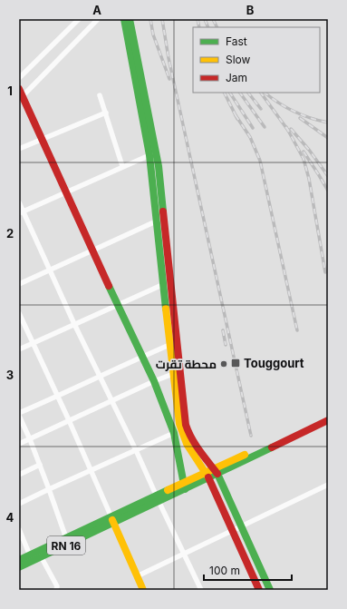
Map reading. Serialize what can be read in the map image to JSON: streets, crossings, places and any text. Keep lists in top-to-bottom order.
{
  "streets": {
    "main road": ["RN 16"]
  },
  "places": {
    "transit": ["Touggourt"],
    "other": ["محطة تقرت"]
  },
  "legend": ["Fast", "Slow", "Jam"],
  "scale_bar": "100 m",
  "grid": {
    "columns": ["A", "B"],
    "rows": [
      "1",
      "2",
      "3",
      "4"
    ]
  }
}
